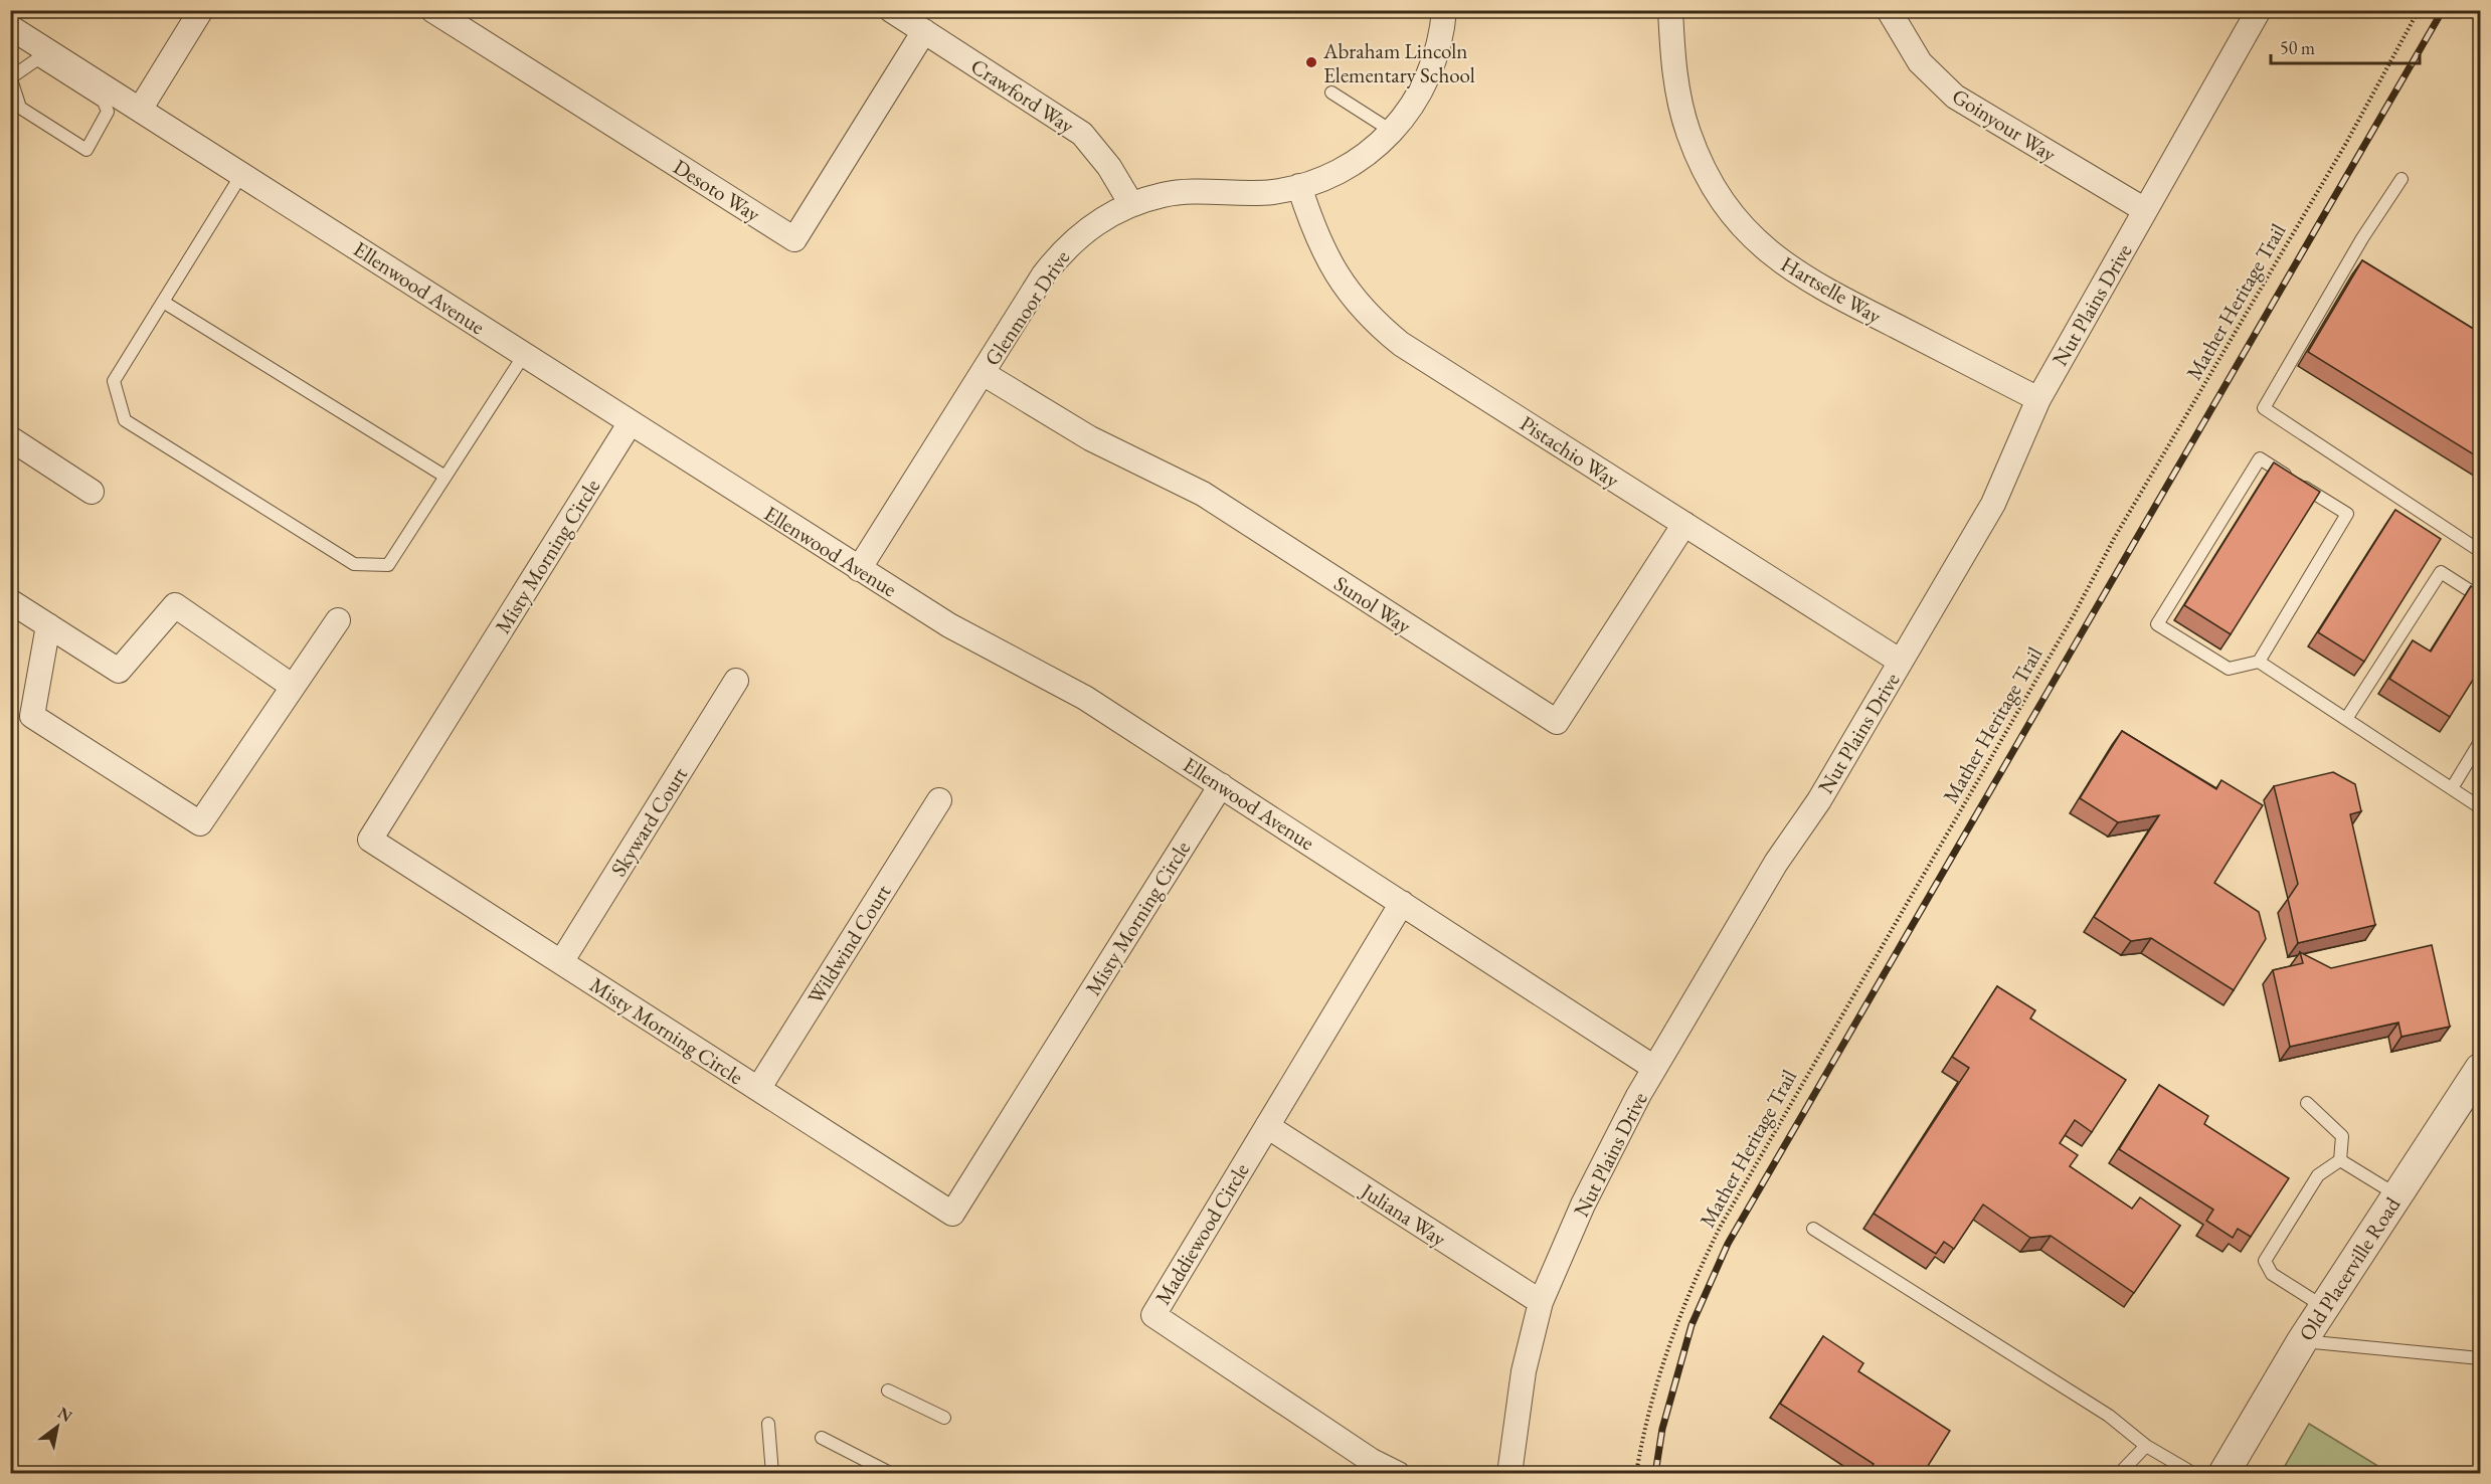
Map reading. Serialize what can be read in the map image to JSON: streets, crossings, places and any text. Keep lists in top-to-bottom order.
{
  "streets": {
    "street": [
      "Crawford Way",
      "Goinyour Way",
      "Desoto Way",
      "Ellenwood Avenue",
      "Hartselle Way",
      "Nut Plains Drive",
      "Glenmoor Drive",
      "Pistachio Way",
      "Misty Morning Circle",
      "Sunol Way",
      "Skyward Court",
      "Wildwind Court",
      "Juliana Way",
      "Maddiewood Circle",
      "Old Placerville Road"
    ],
    "path": ["Mather Heritage Trail"]
  },
  "crossings": [
    ["Crawford Way", "Desoto Way"],
    ["Crawford Way", "Glenmoor Drive"],
    ["Goinyour Way", "Nut Plains Drive"],
    ["Ellenwood Avenue", "Nut Plains Drive"],
    ["Ellenwood Avenue", "Glenmoor Drive"],
    ["Ellenwood Avenue", "Misty Morning Circle"],
    ["Ellenwood Avenue", "Maddiewood Circle"],
    ["Hartselle Way", "Nut Plains Drive"],
    ["Nut Plains Drive", "Pistachio Way"],
    ["Nut Plains Drive", "Juliana Way"],
    ["Glenmoor Drive", "Pistachio Way"],
    ["Glenmoor Drive", "Sunol Way"],
    ["Pistachio Way", "Sunol Way"],
    ["Misty Morning Circle", "Skyward Court"],
    ["Misty Morning Circle", "Wildwind Court"],
    ["Juliana Way", "Maddiewood Circle"]
  ],
  "places": ["Abraham Lincoln Elementary School"],
  "scale_bar": "50 m",
  "north": "top right"
}
